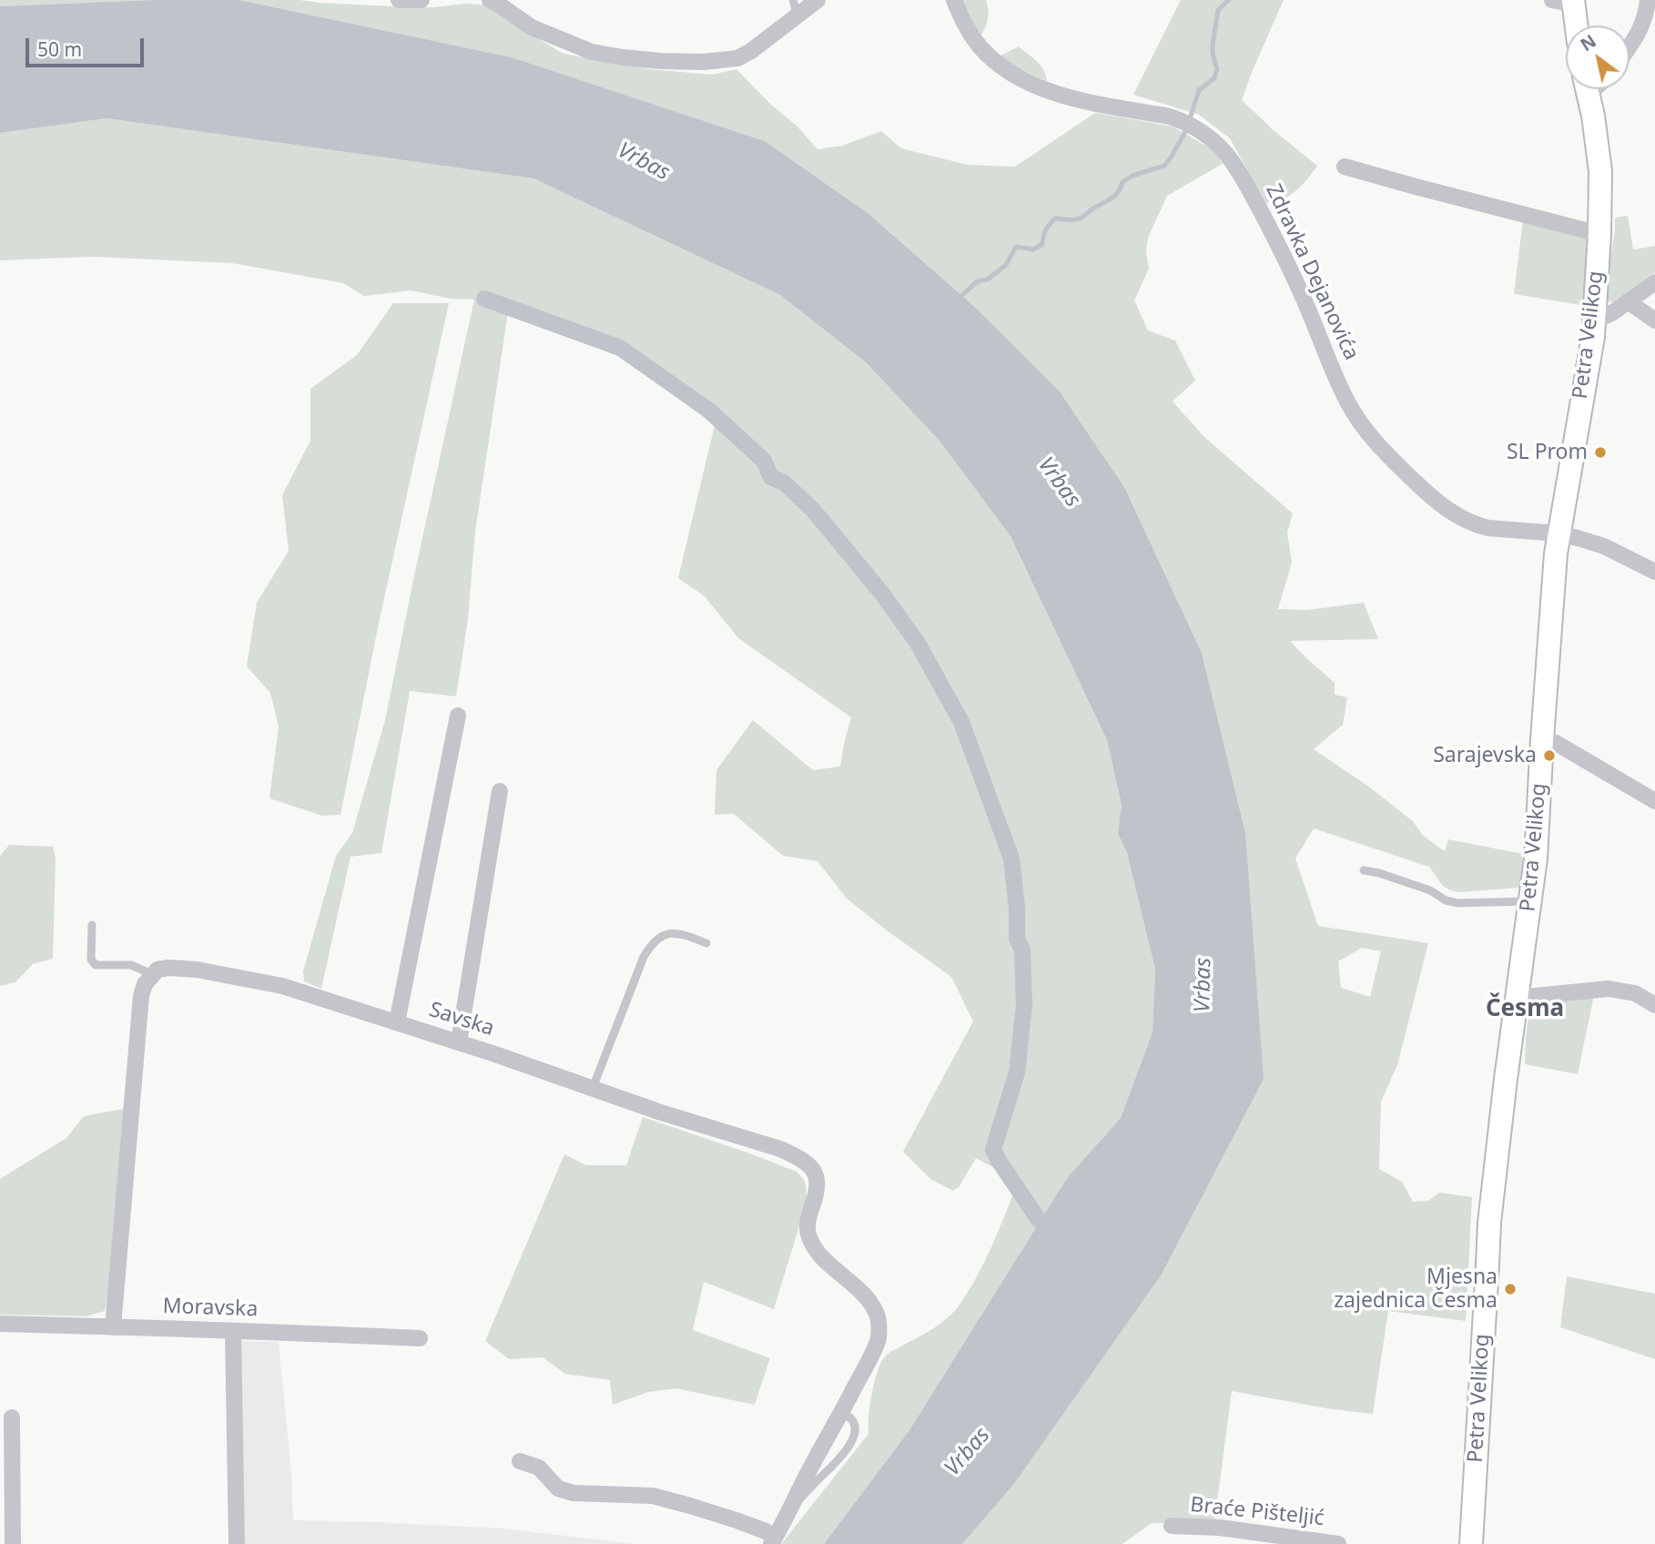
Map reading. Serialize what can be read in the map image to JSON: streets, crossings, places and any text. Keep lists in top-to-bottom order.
{
  "streets": {
    "street": [
      "Zdravka Dejanovića",
      "Petra Velikog",
      "Savska",
      "Moravska",
      "Braće Pišteljić"
    ]
  },
  "crossings": [
    ["Zdravka Dejanovića", "Petra Velikog"]
  ],
  "districts": ["Česma"],
  "water": ["Vrbas"],
  "places": ["SL Prom", "Sarajevska", "Mjesna zajednica Česma"],
  "scale_bar": "50 m",
  "north": "top left"
}
